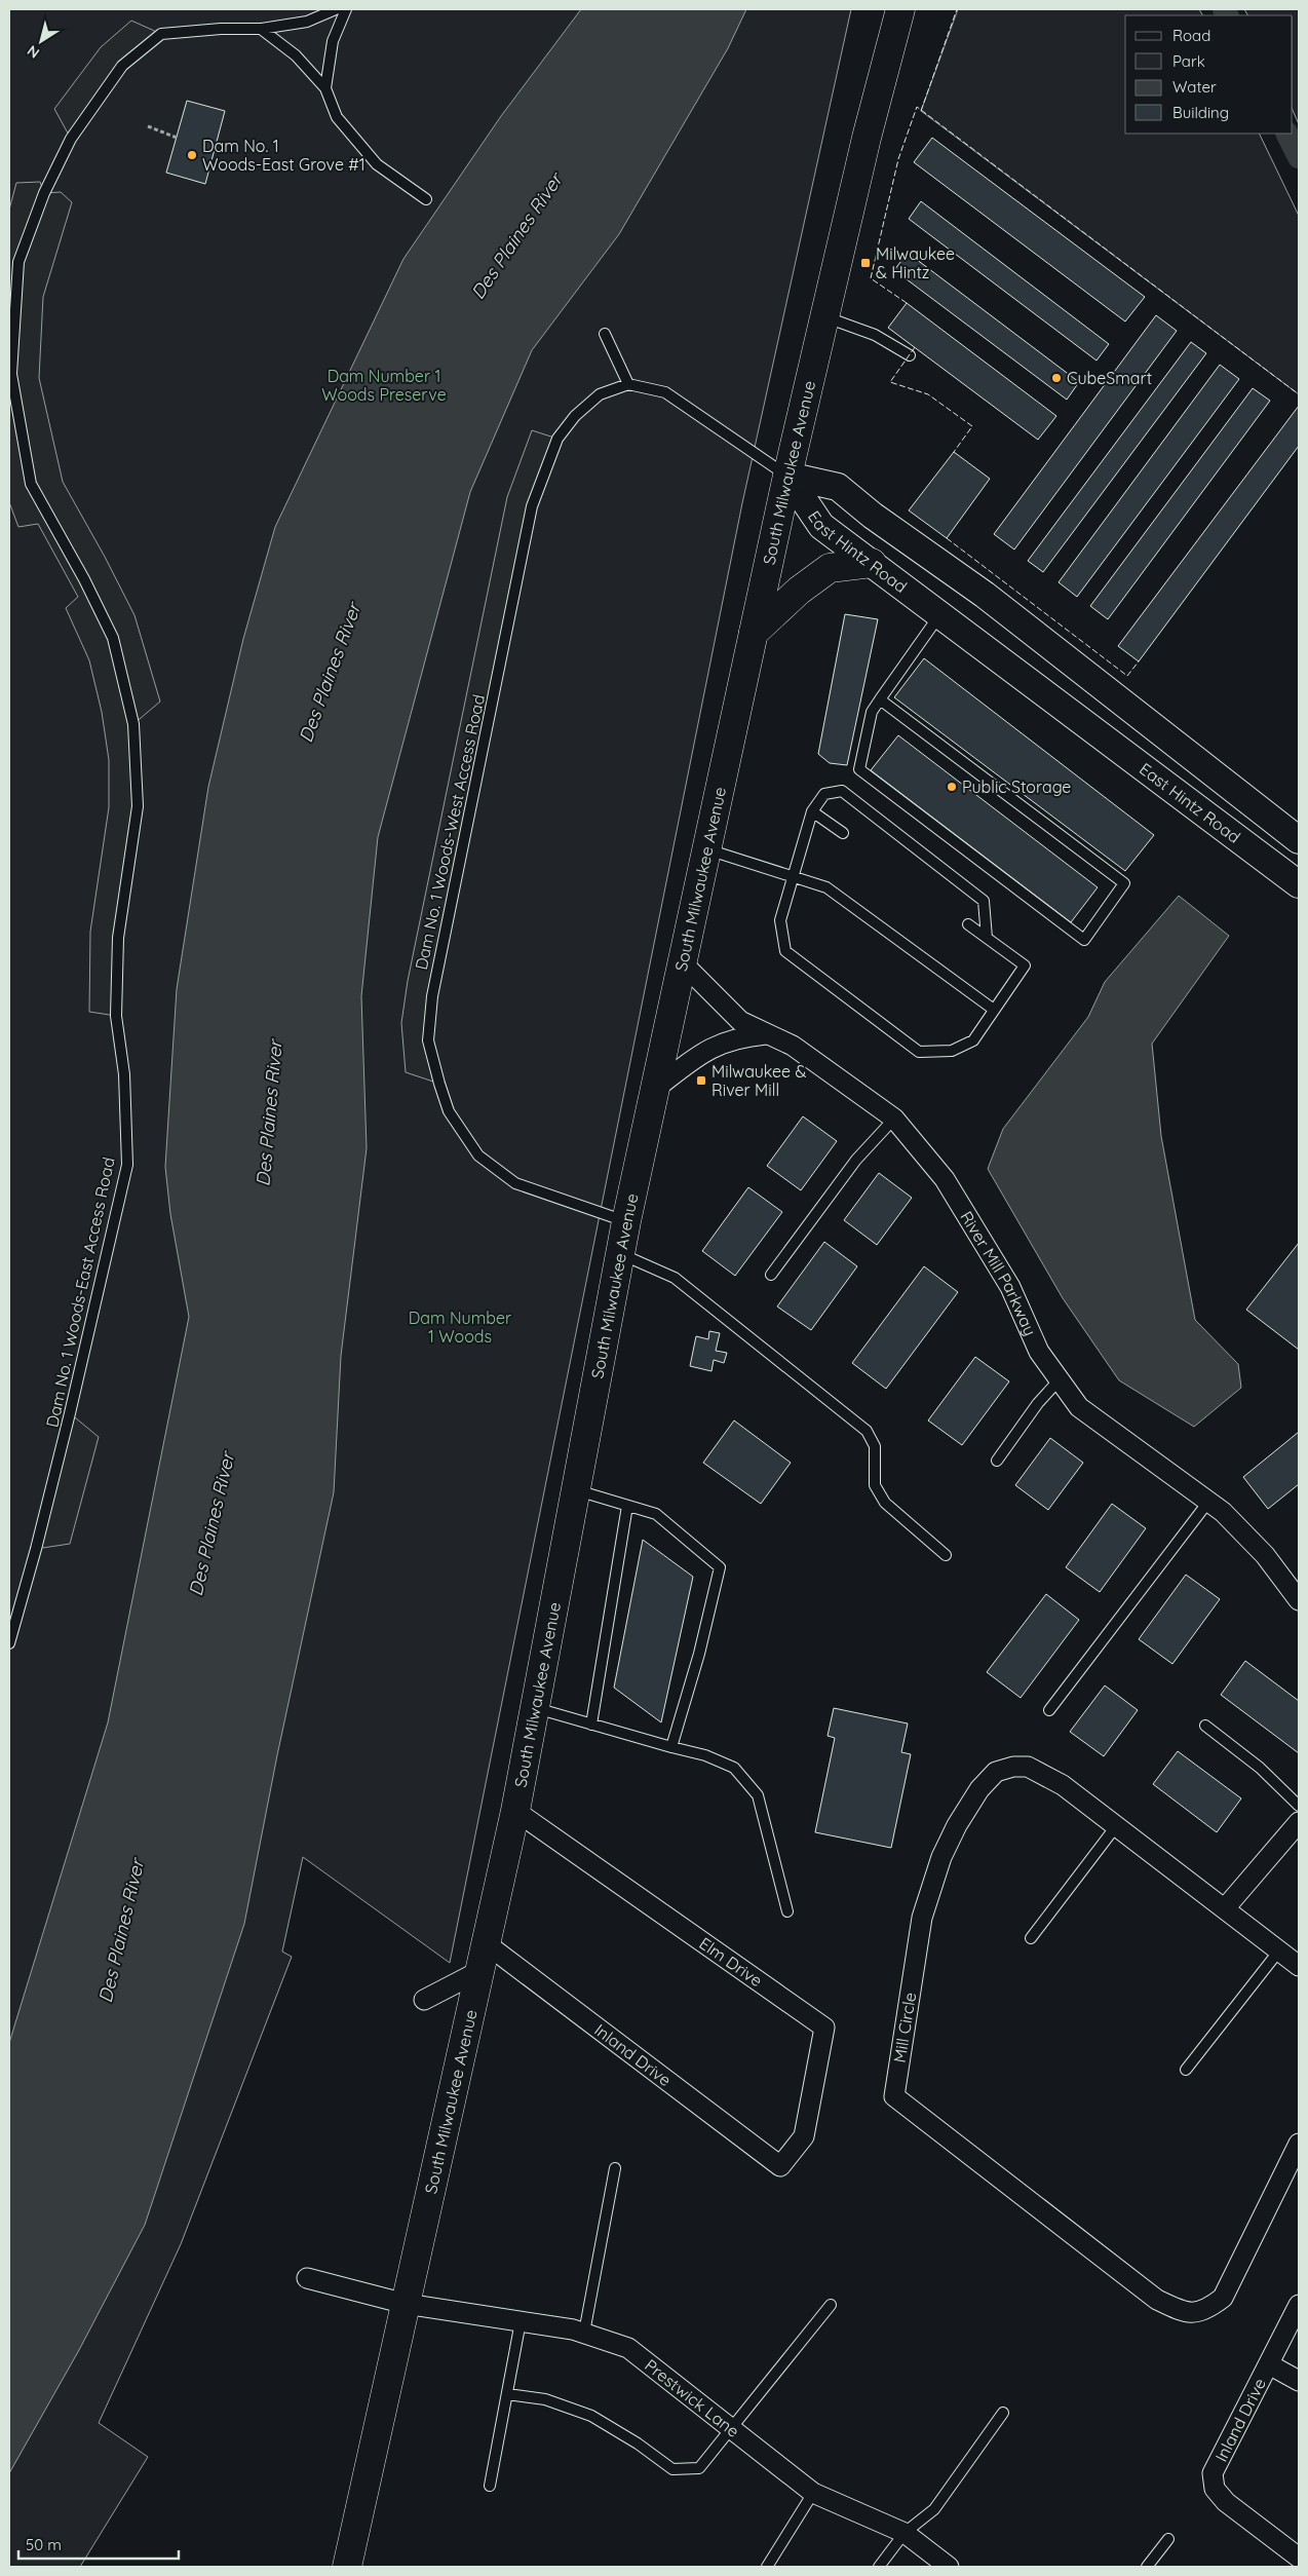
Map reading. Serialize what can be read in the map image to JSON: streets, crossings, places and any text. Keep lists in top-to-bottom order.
{
  "streets": {
    "main road": ["South Milwaukee Avenue", "East Hintz Road"],
    "street": [
      "River Mill Parkway",
      "Elm Drive",
      "Mill Circle",
      "Inland Drive",
      "Prestwick Lane"
    ],
    "lane": ["Dam No. 1 Woods-West Access Road", "Dam No. 1 Woods-East Access Road"]
  },
  "crossings": [
    ["South Milwaukee Avenue", "East Hintz Road"],
    ["South Milwaukee Avenue", "Dam No. 1 Woods-West Access Road"],
    ["South Milwaukee Avenue", "River Mill Parkway"],
    ["South Milwaukee Avenue", "Elm Drive"],
    ["South Milwaukee Avenue", "Inland Drive"],
    ["South Milwaukee Avenue", "Prestwick Lane"],
    ["Elm Drive", "Inland Drive"]
  ],
  "water": ["Des Plaines River"],
  "parks": ["Dam Number 1 Woods Preserve", "Dam Number 1 Woods"],
  "places": {
    "other": ["Dam No. 1 Woods-East Grove #1", "CubeSmart", "Public Storage"],
    "transit": ["Milwaukee & Hintz", "Milwaukee & River Mill"]
  },
  "legend": [
    "Road",
    "Park",
    "Water",
    "Building"
  ],
  "scale_bar": "50 m",
  "north": "bottom left"
}
